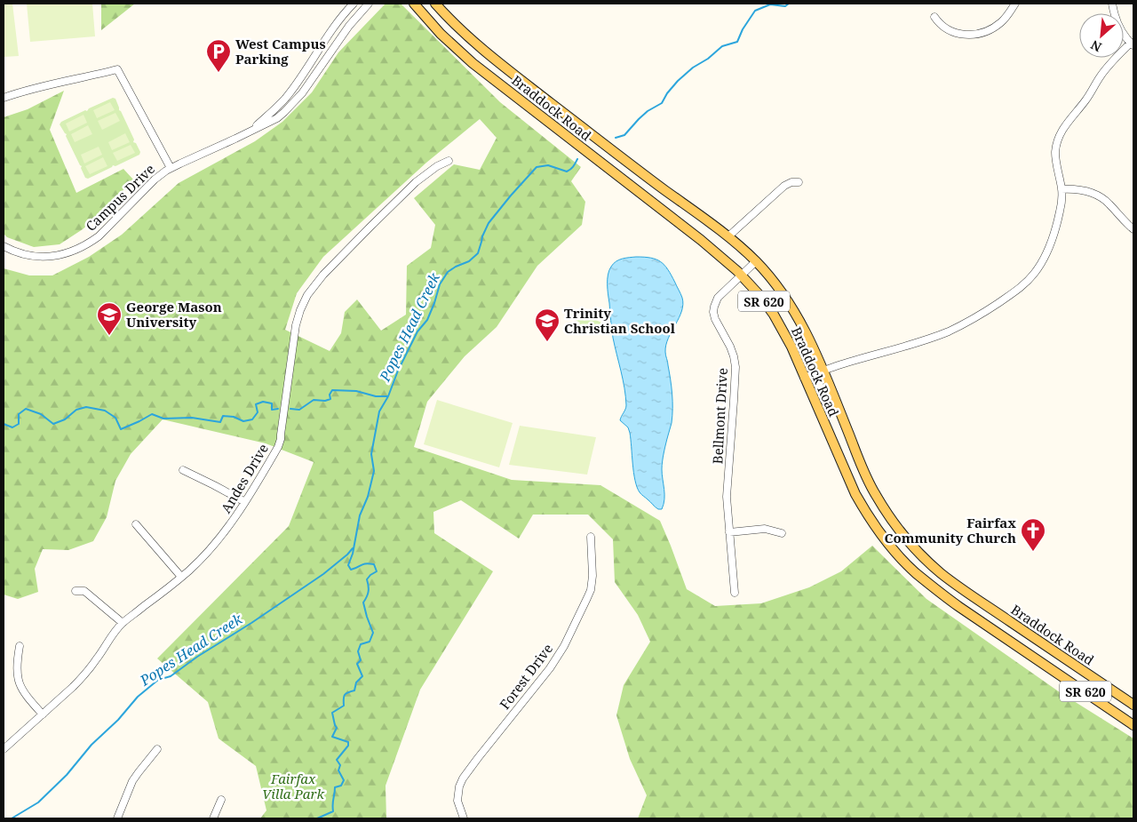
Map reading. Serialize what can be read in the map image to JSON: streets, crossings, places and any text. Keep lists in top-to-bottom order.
{
  "streets": {
    "main road": ["Braddock Road", "SR 620"],
    "street": [
      "Campus Drive",
      "Bellmont Drive",
      "Andes Drive",
      "Forest Drive"
    ]
  },
  "crossings": [
    ["Braddock Road", "Bellmont Drive"]
  ],
  "water": ["Popes Head Creek"],
  "parks": ["Fairfax Villa Park"],
  "places": {
    "parking": ["West Campus Parking"],
    "school or university": ["George Mason University", "Trinity Christian School"],
    "church": ["Fairfax Community Church"]
  },
  "north": "bottom left"
}
